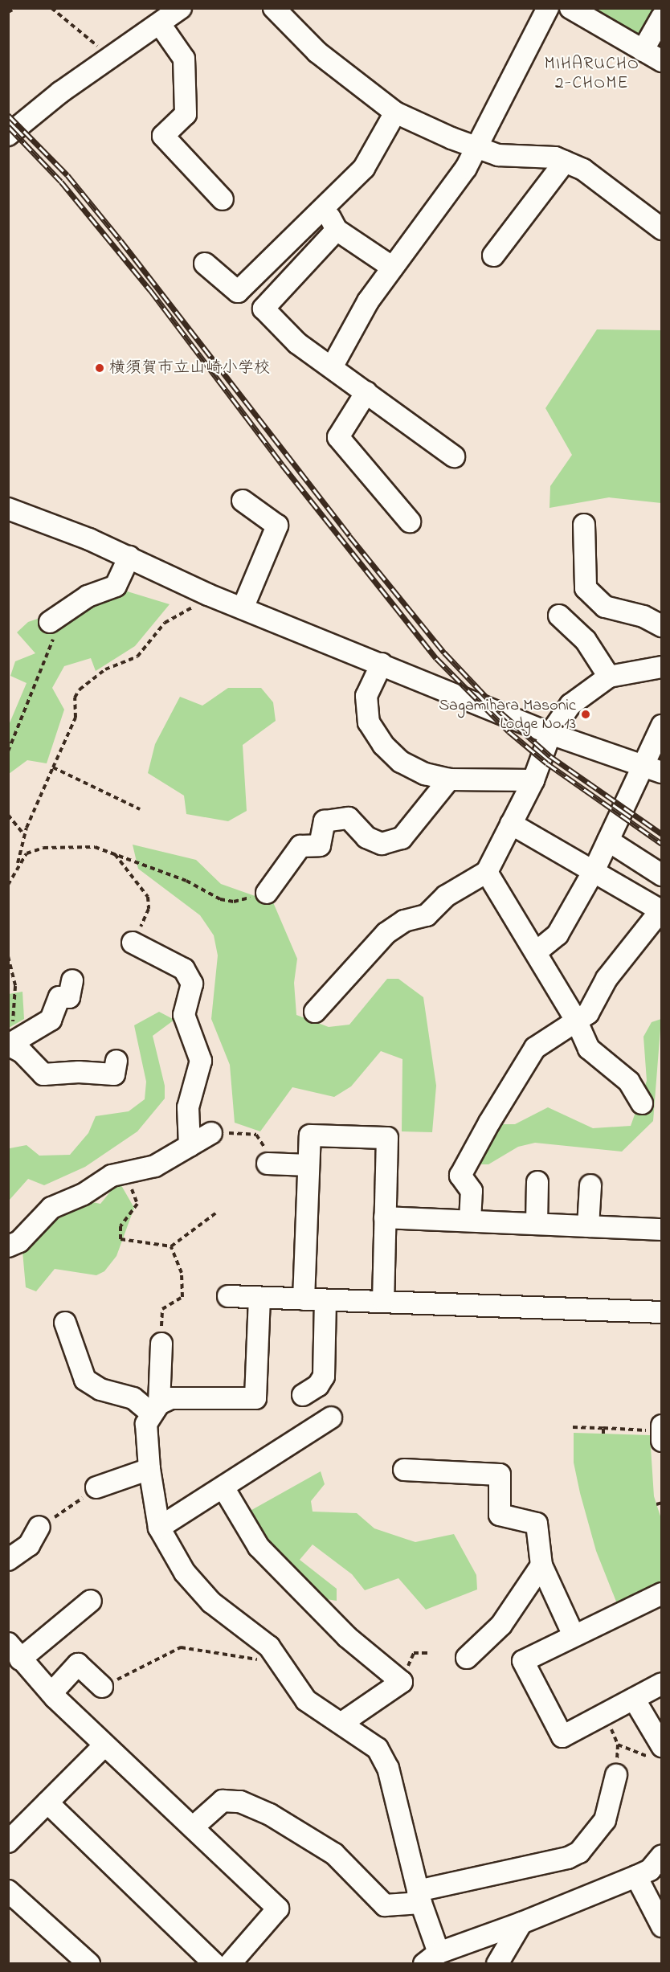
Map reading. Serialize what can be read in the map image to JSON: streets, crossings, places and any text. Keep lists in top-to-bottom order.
{
  "districts": ["MIHARUCHO 2-CHOME"],
  "places": ["横須賀市立山崎小学校", "Sagamihara Masonic Lodge No.13"]
}
